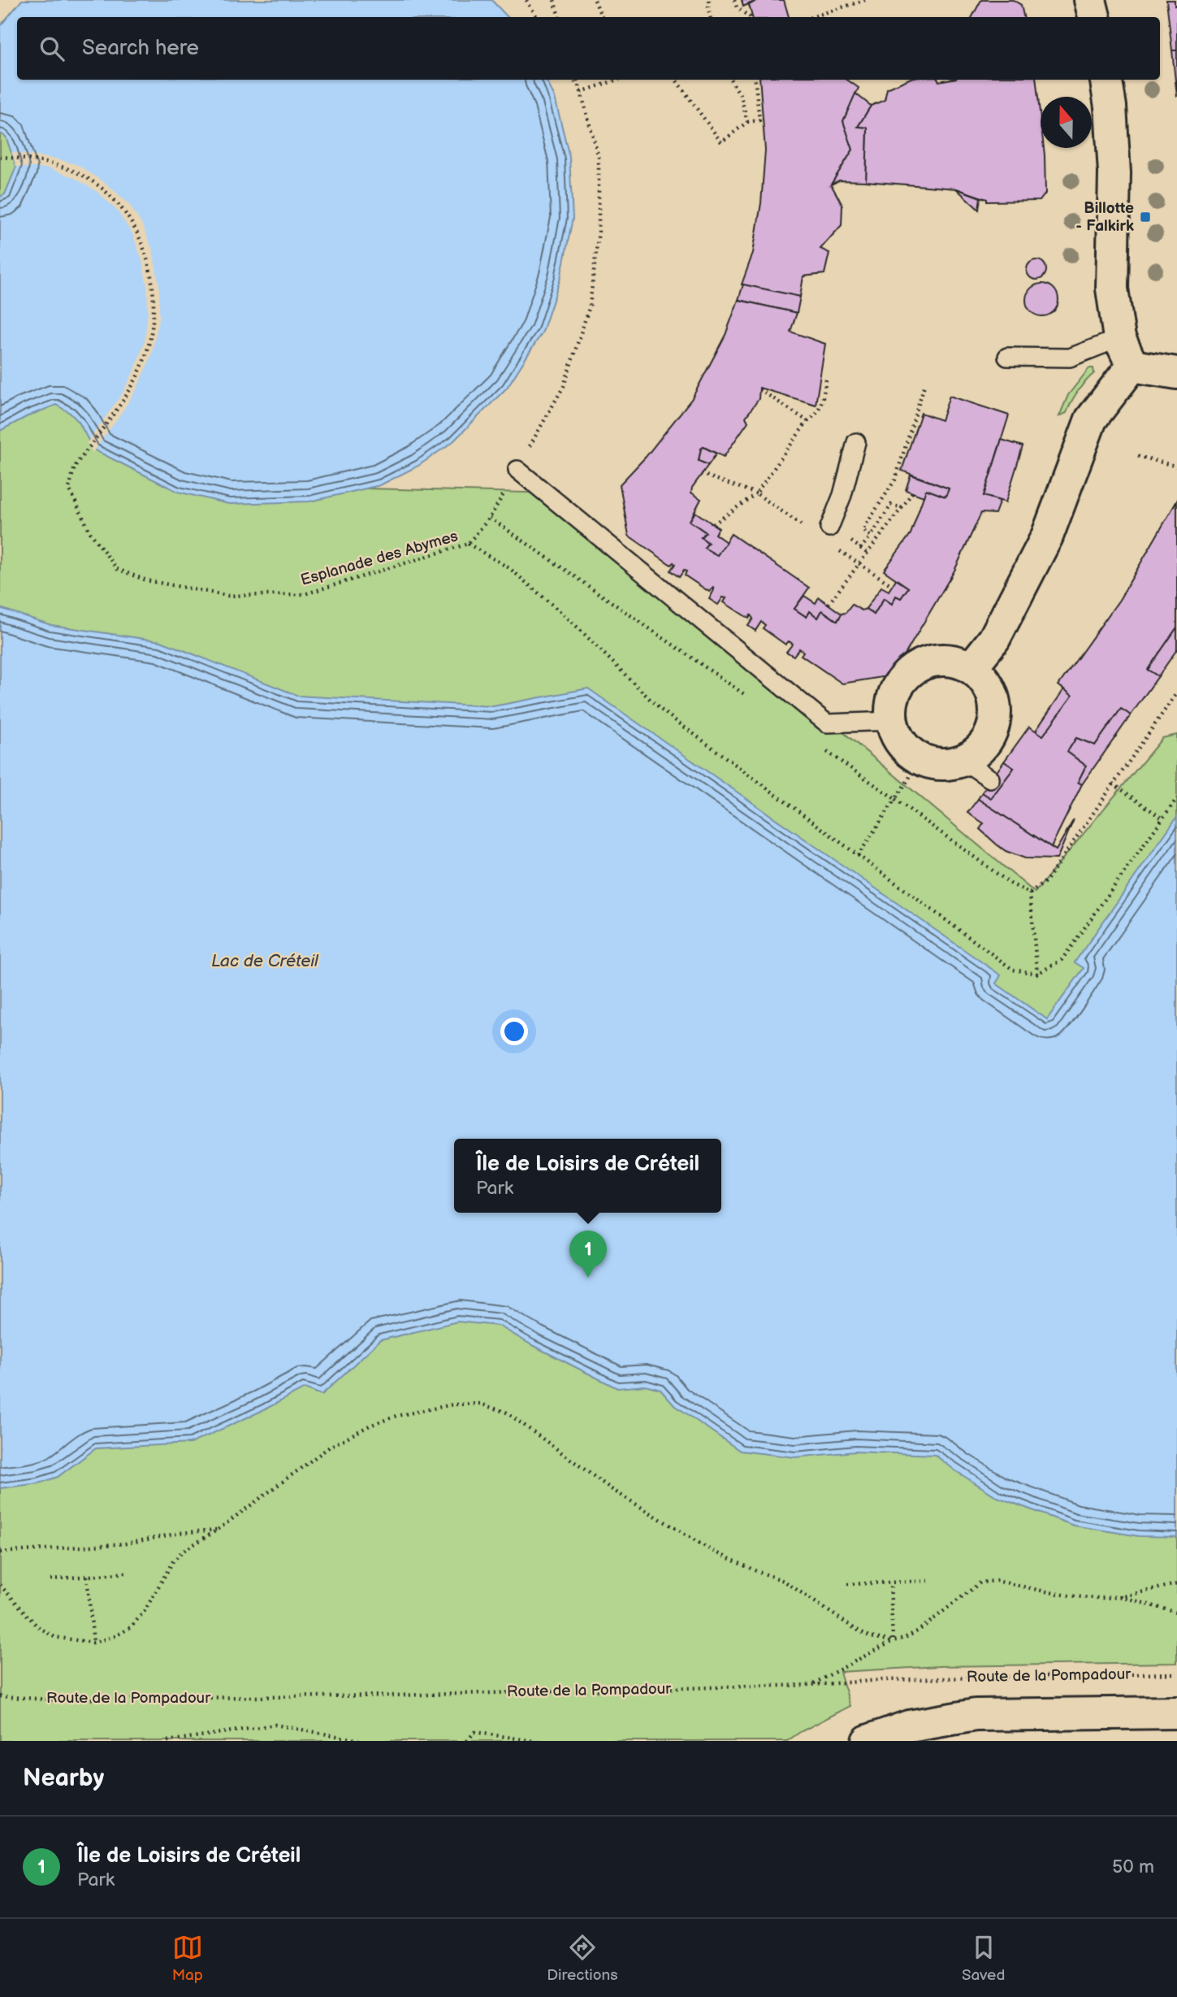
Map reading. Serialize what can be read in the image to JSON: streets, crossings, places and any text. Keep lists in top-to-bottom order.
{
  "streets": {
    "path": ["Esplanade des Abymes", "Route de la Pompadour"]
  },
  "water": ["Lac de Créteil"],
  "places": {
    "transit": ["Billotte - Falkirk"]
  },
  "north": "top",
  "page": {
    "search": "Search here",
    "popup": ["Île de Loisirs de Créteil", "Park"],
    "pins": "1",
    "heading": "Nearby",
    "list": [
      {
        "mark": "1",
        "name": "Île de Loisirs de Créteil",
        "note": "Park",
        "value": "50 m"
      }
    ],
    "nav": ["Map", "Directions", "Saved"]
  }
}
